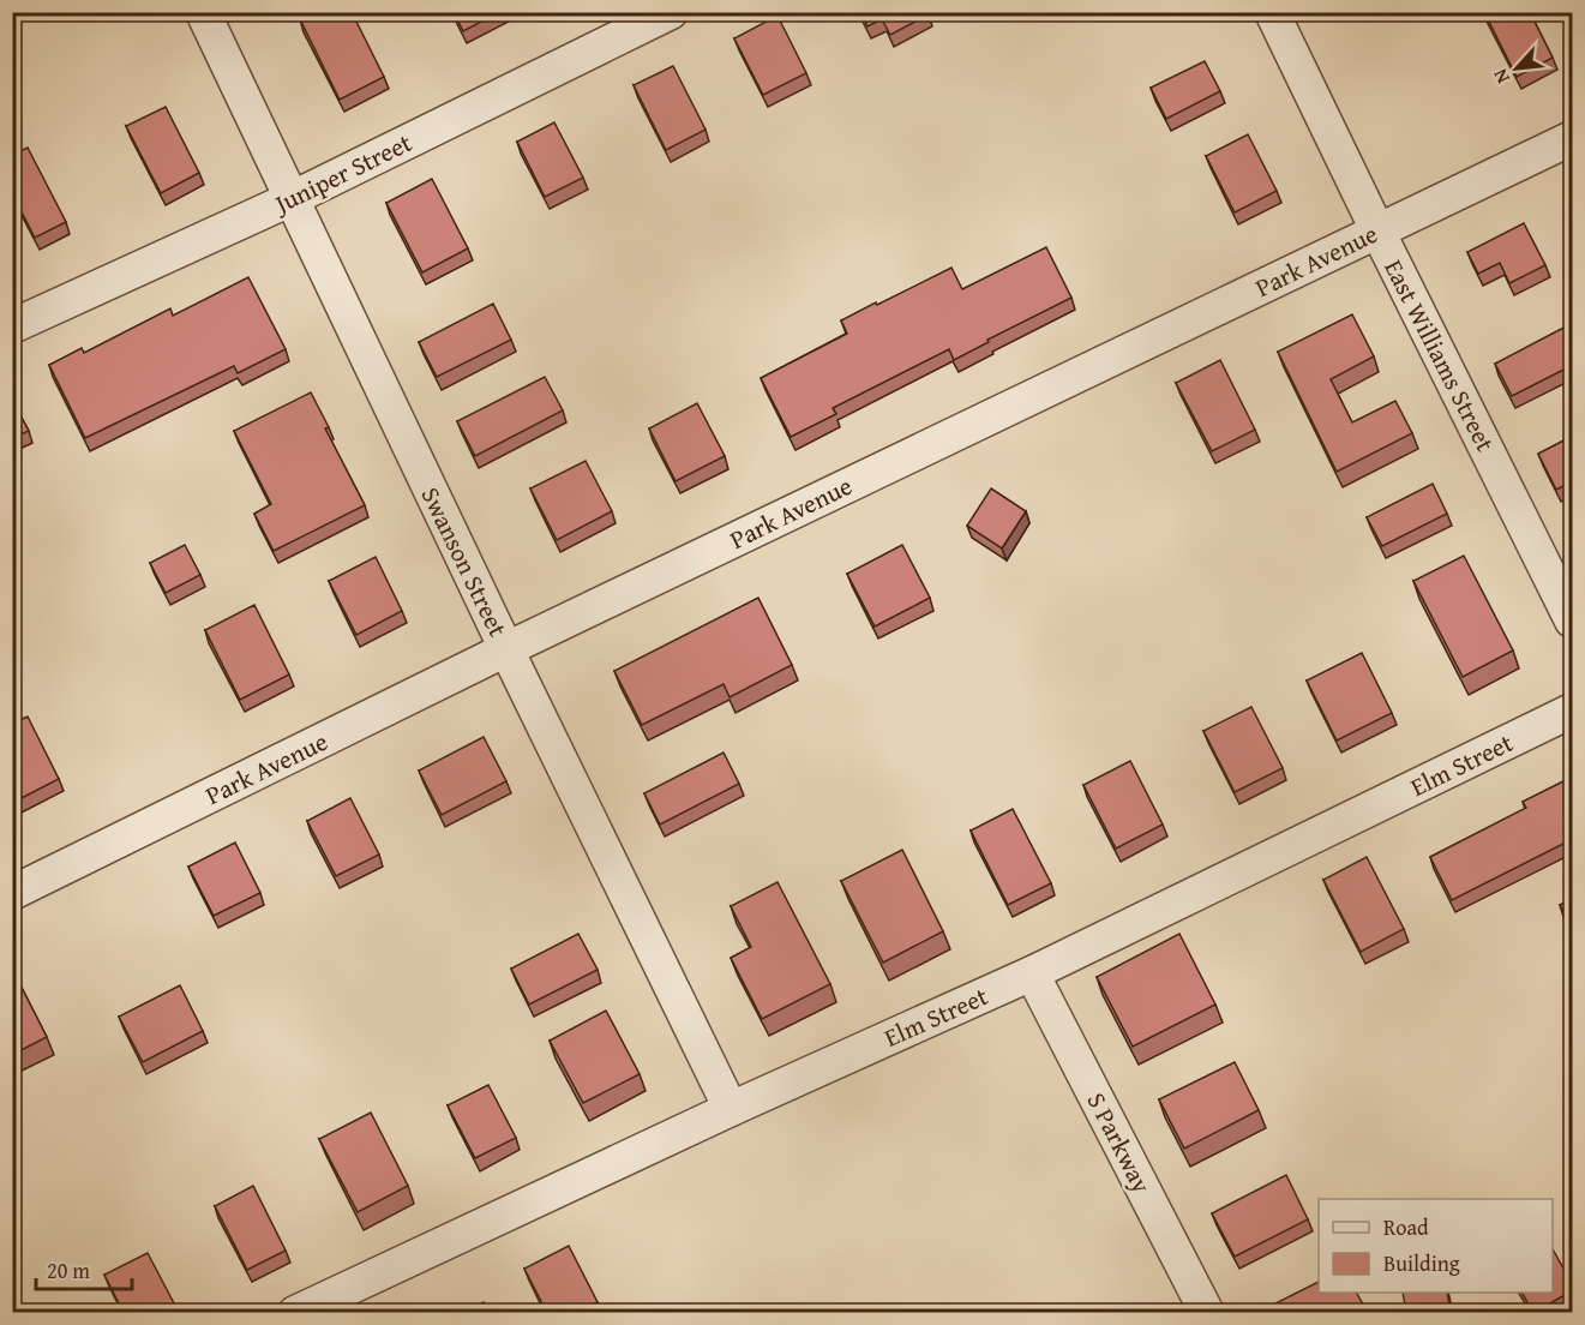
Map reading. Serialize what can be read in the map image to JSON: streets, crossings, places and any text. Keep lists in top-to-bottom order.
{
  "streets": {
    "street": [
      "Juniper Street",
      "Park Avenue",
      "East Williams Street",
      "Swanson Street",
      "Elm Street",
      "S Parkway"
    ]
  },
  "crossings": [
    ["Juniper Street", "Swanson Street"],
    ["Park Avenue", "East Williams Street"],
    ["Park Avenue", "Swanson Street"],
    ["Swanson Street", "Elm Street"],
    ["Elm Street", "S Parkway"]
  ],
  "legend": ["Road", "Building"],
  "scale_bar": "20 m",
  "north": "bottom left"
}
